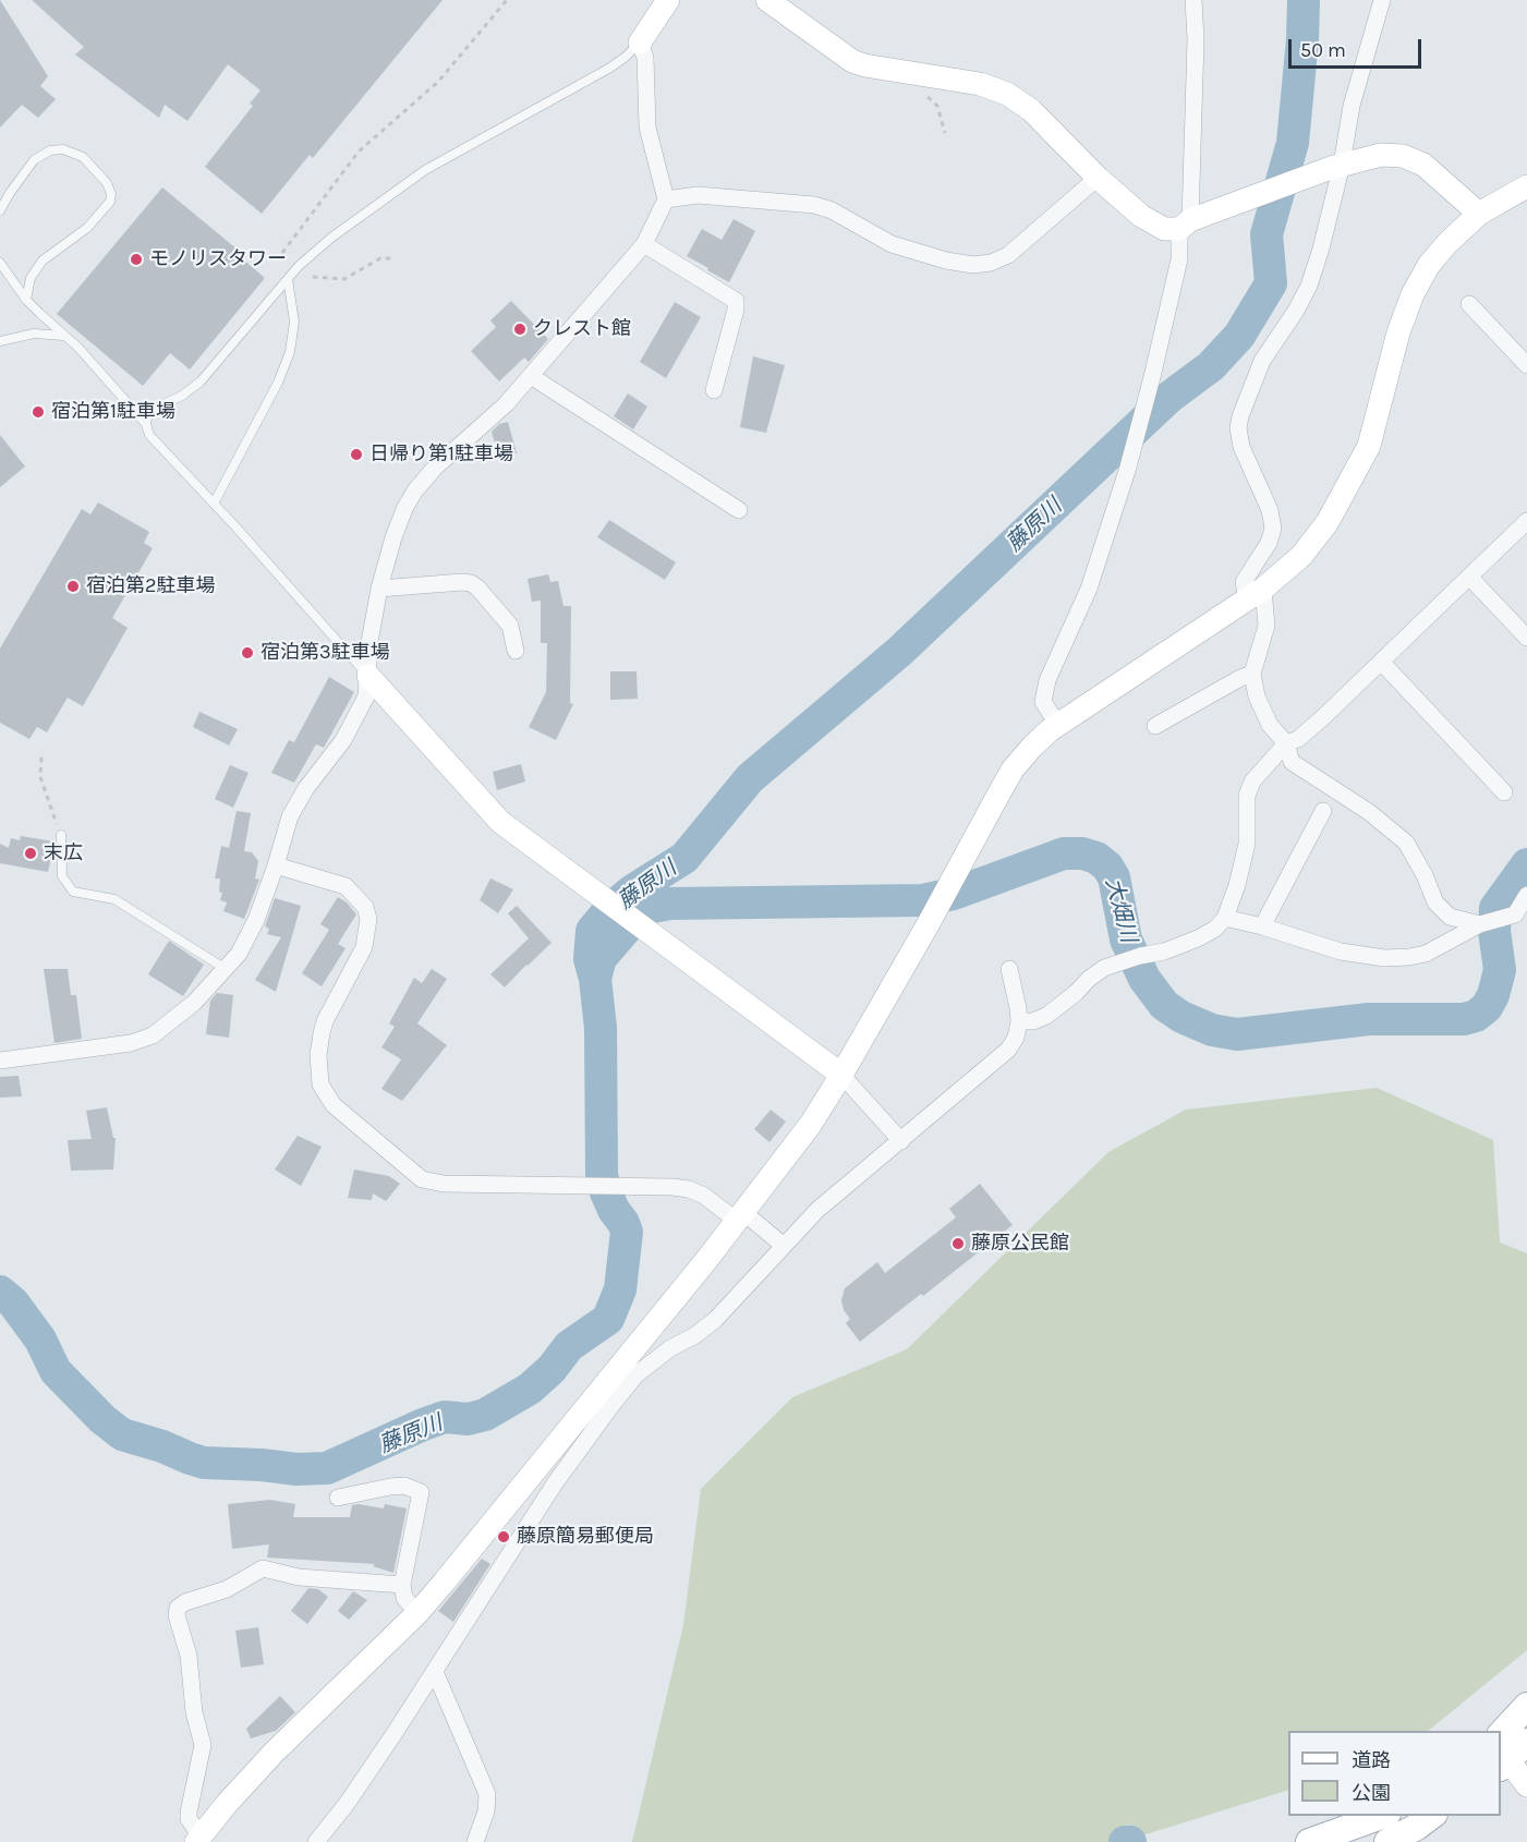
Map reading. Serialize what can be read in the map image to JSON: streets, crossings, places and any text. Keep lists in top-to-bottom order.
{
  "water": ["藤原川", "大畑川"],
  "places": [
    "モノリスタワー",
    "クレスト館",
    "宿泊第1駐車場",
    "日帰り第1駐車場",
    "宿泊第2駐車場",
    "宿泊第3駐車場",
    "末広",
    "藤原公民館",
    "藤原簡易郵便局"
  ],
  "legend": ["道路", "公園"],
  "scale_bar": "50 m"
}
